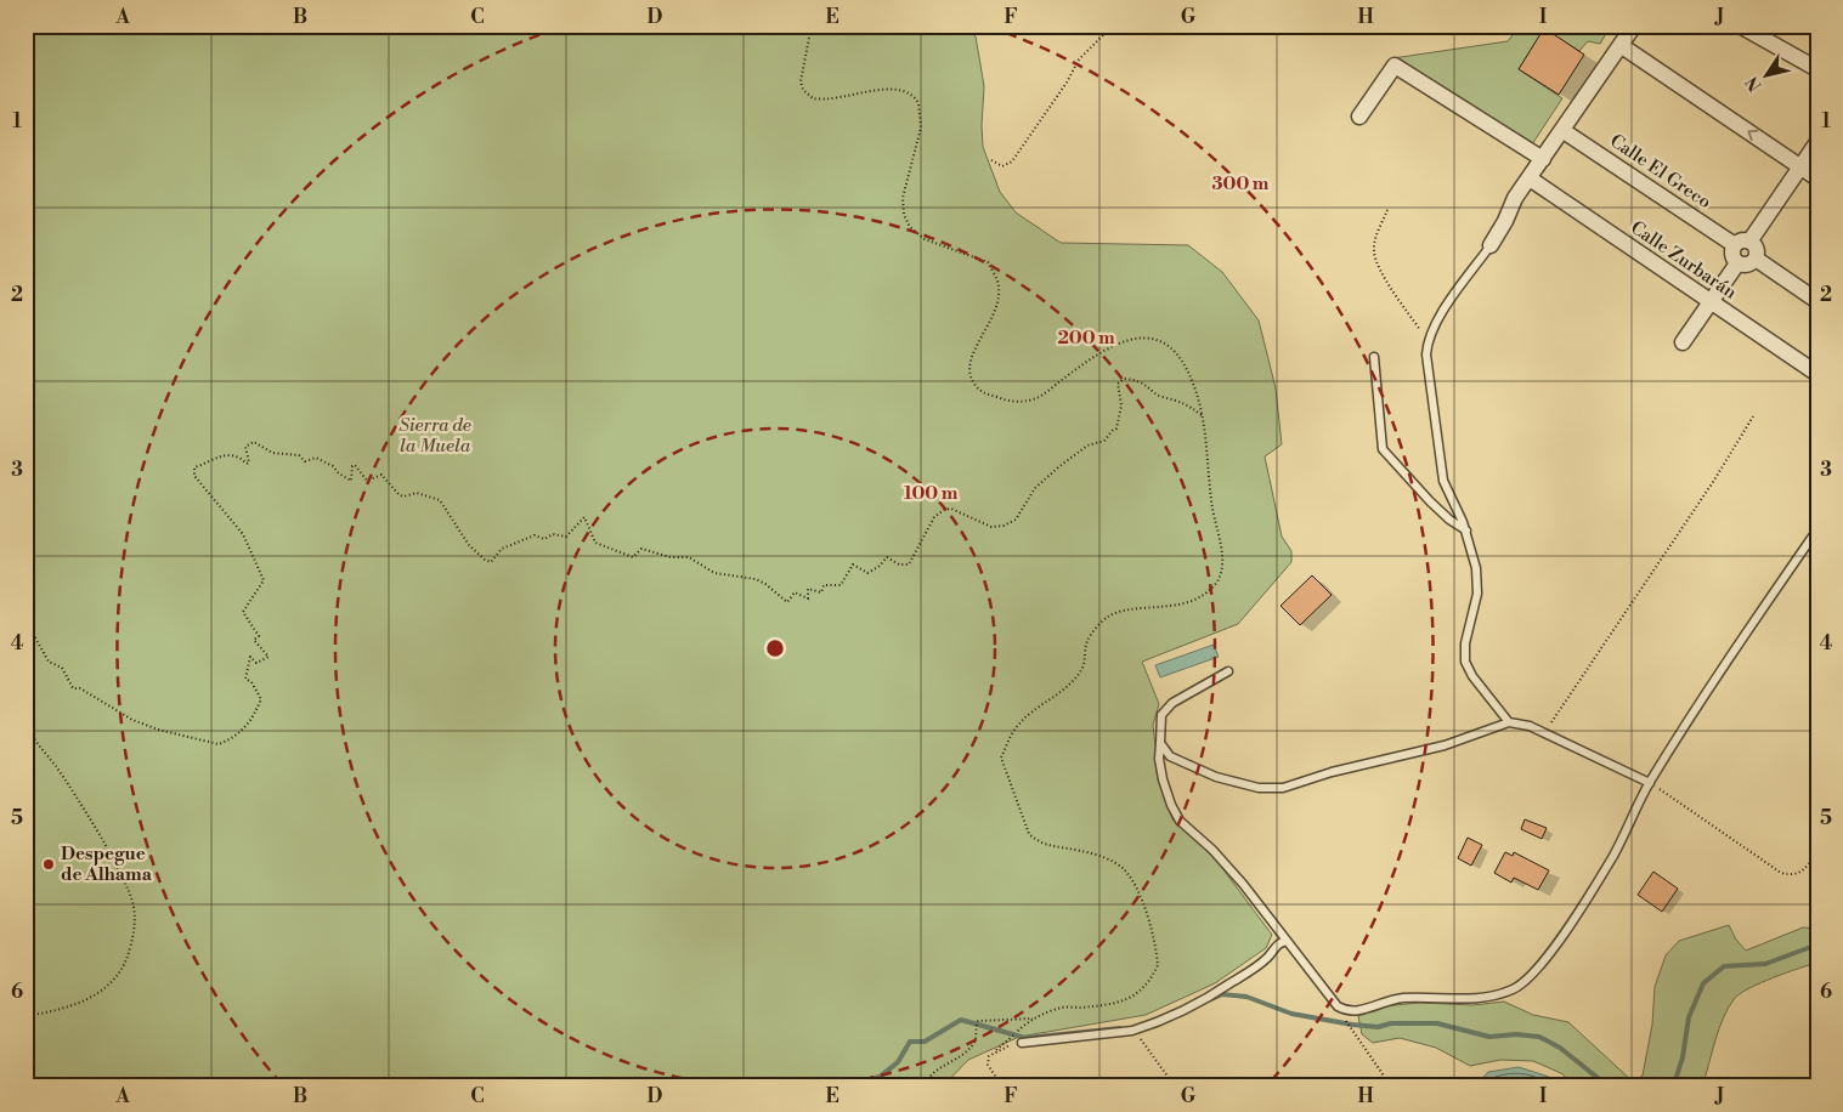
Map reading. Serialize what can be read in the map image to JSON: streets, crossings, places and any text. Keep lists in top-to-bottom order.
{
  "streets": {
    "street": ["Calle El Greco", "Calle Zurbarán"]
  },
  "parks": ["Sierra de la Muela"],
  "places": ["Despegue de Alhama"],
  "north": "bottom left",
  "grid": {
    "columns": [
      "A",
      "B",
      "C",
      "D",
      "E",
      "F",
      "G",
      "H",
      "I",
      "J"
    ],
    "rows": [
      "1",
      "2",
      "3",
      "4",
      "5",
      "6"
    ]
  },
  "rings": ["300 m", "200 m", "100 m"]
}
